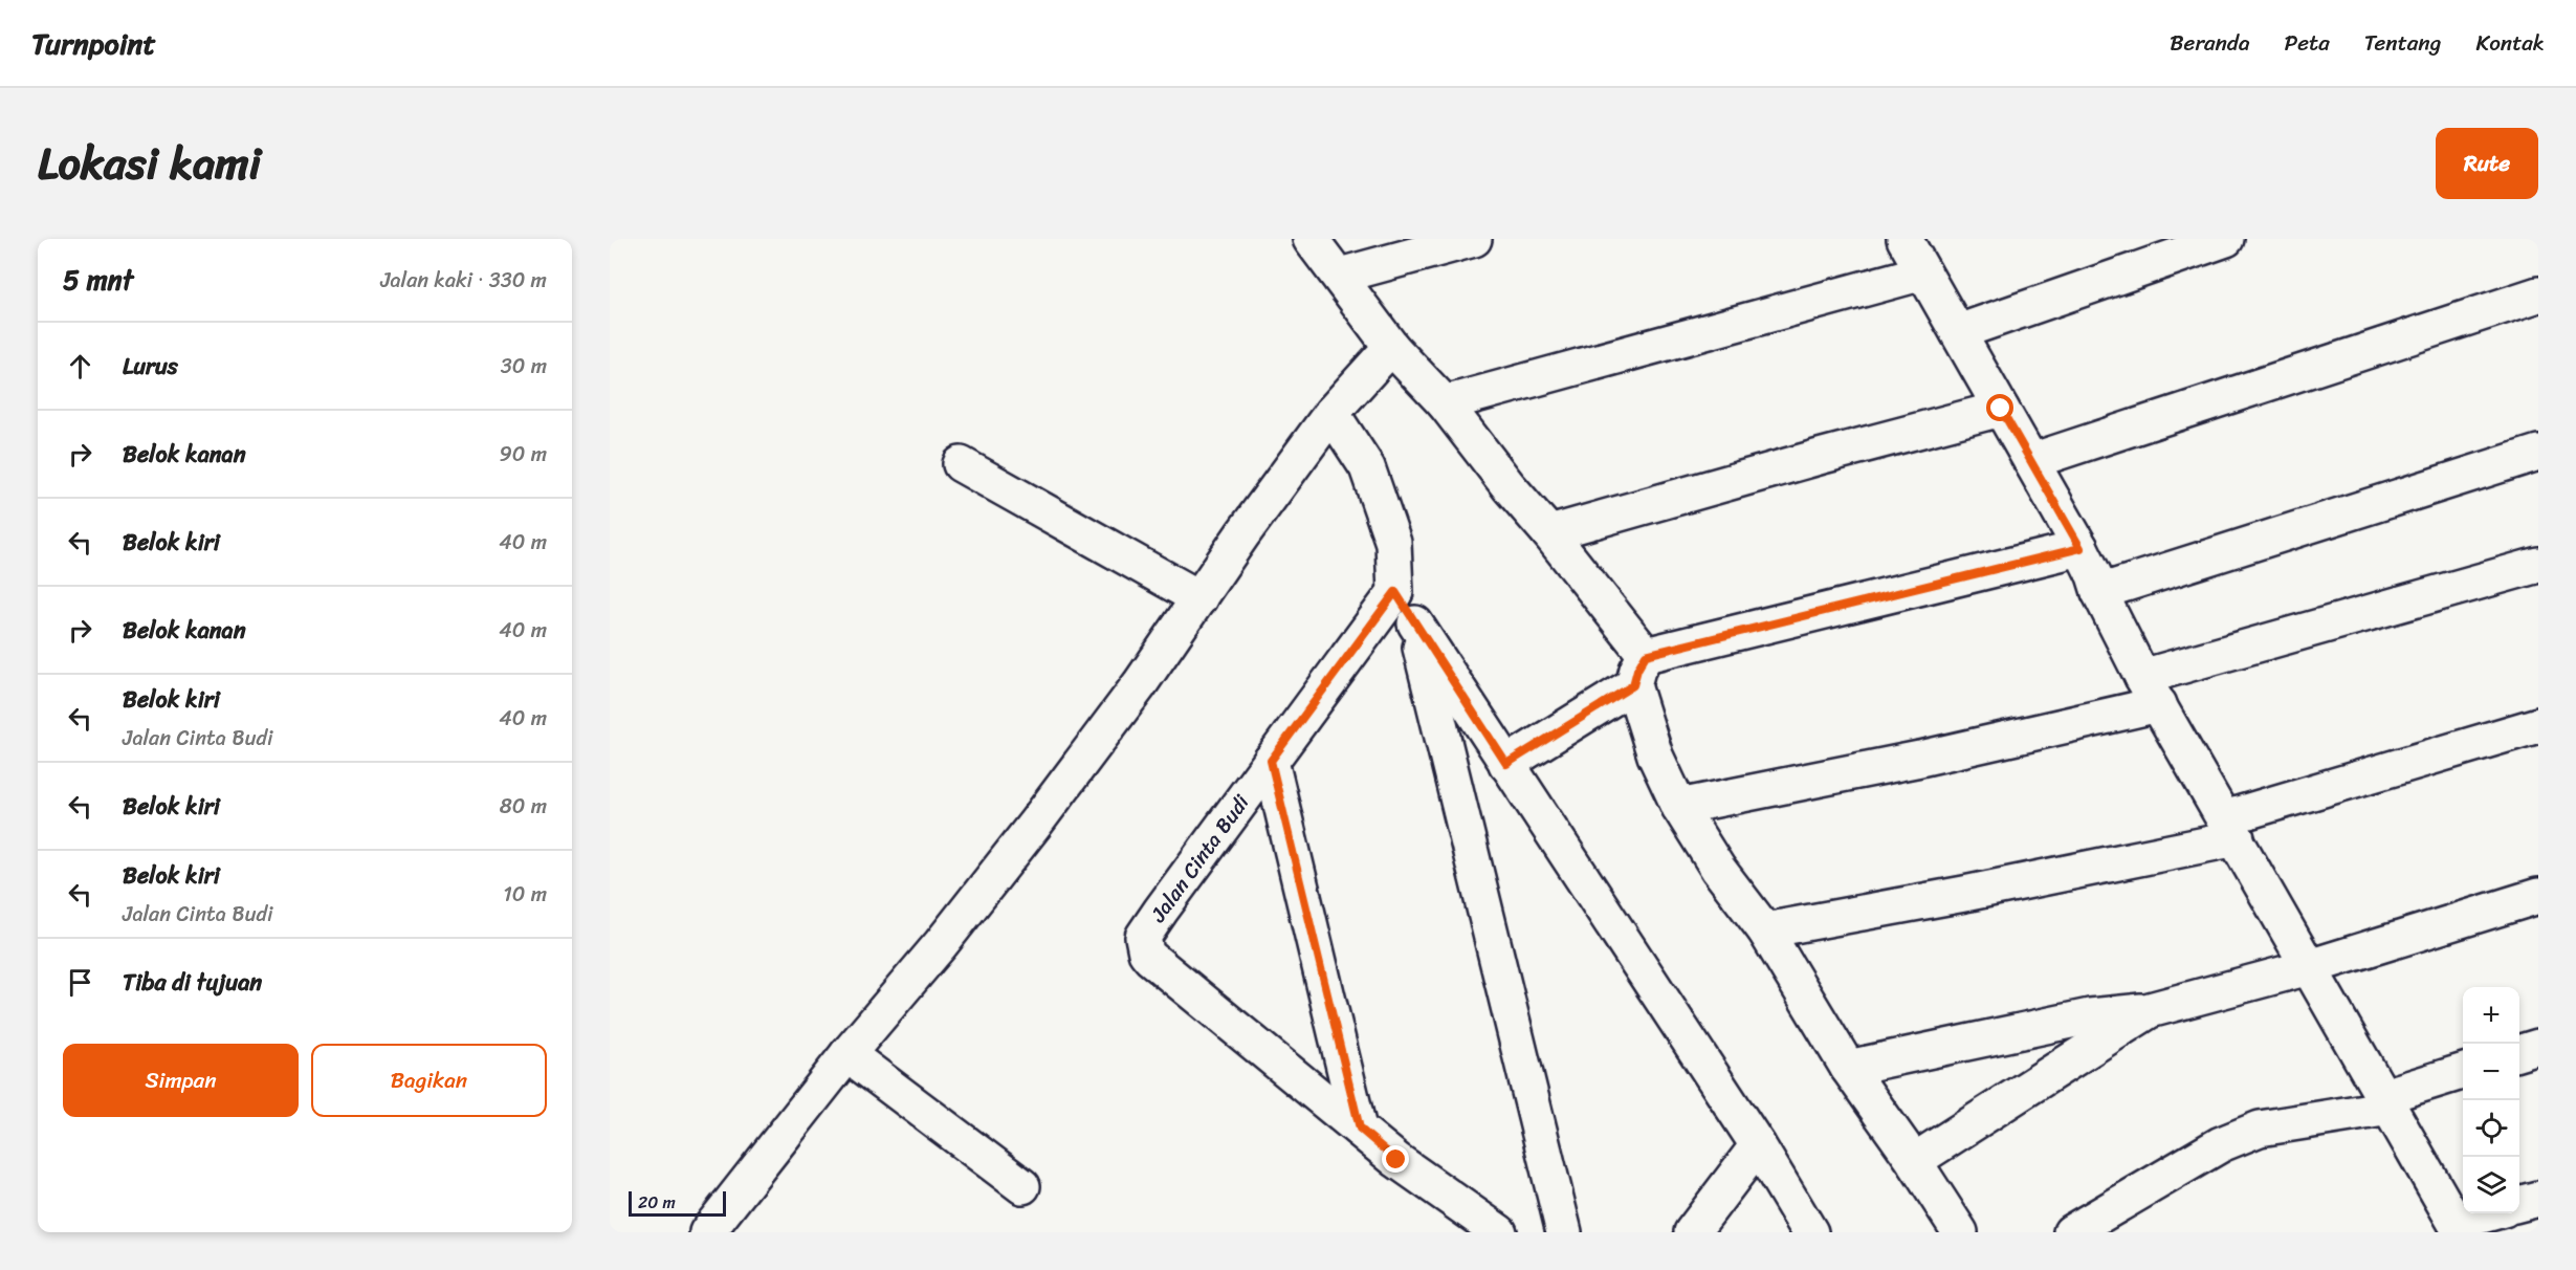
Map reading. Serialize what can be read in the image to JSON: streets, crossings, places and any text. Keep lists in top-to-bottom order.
{
  "streets": {
    "street": ["Jalan Cinta Budi"]
  },
  "scale_bar": "20 m",
  "page": {
    "header": "Turnpoint",
    "nav": [
      "Beranda",
      "Peta",
      "Tentang",
      "Kontak"
    ],
    "title": "Lokasi kami",
    "buttons": [
      "Rute",
      ["Simpan", "Bagikan"]
    ],
    "heading": ["5 mnt", "Jalan kaki · 330 m"],
    "list": [
      ["Lurus", "30 m"],
      ["Belok kanan", "90 m"],
      ["Belok kiri", "40 m"],
      ["Belok kanan", "40 m"],
      ["Belok kiri", "Jalan Cinta Budi", "40 m"],
      ["Belok kiri", "80 m"],
      ["Belok kiri", "Jalan Cinta Budi", "10 m"],
      "Tiba di tujuan"
    ],
    "map_buttons": ["+", "−"],
    "scale": "20 m"
  }
}
